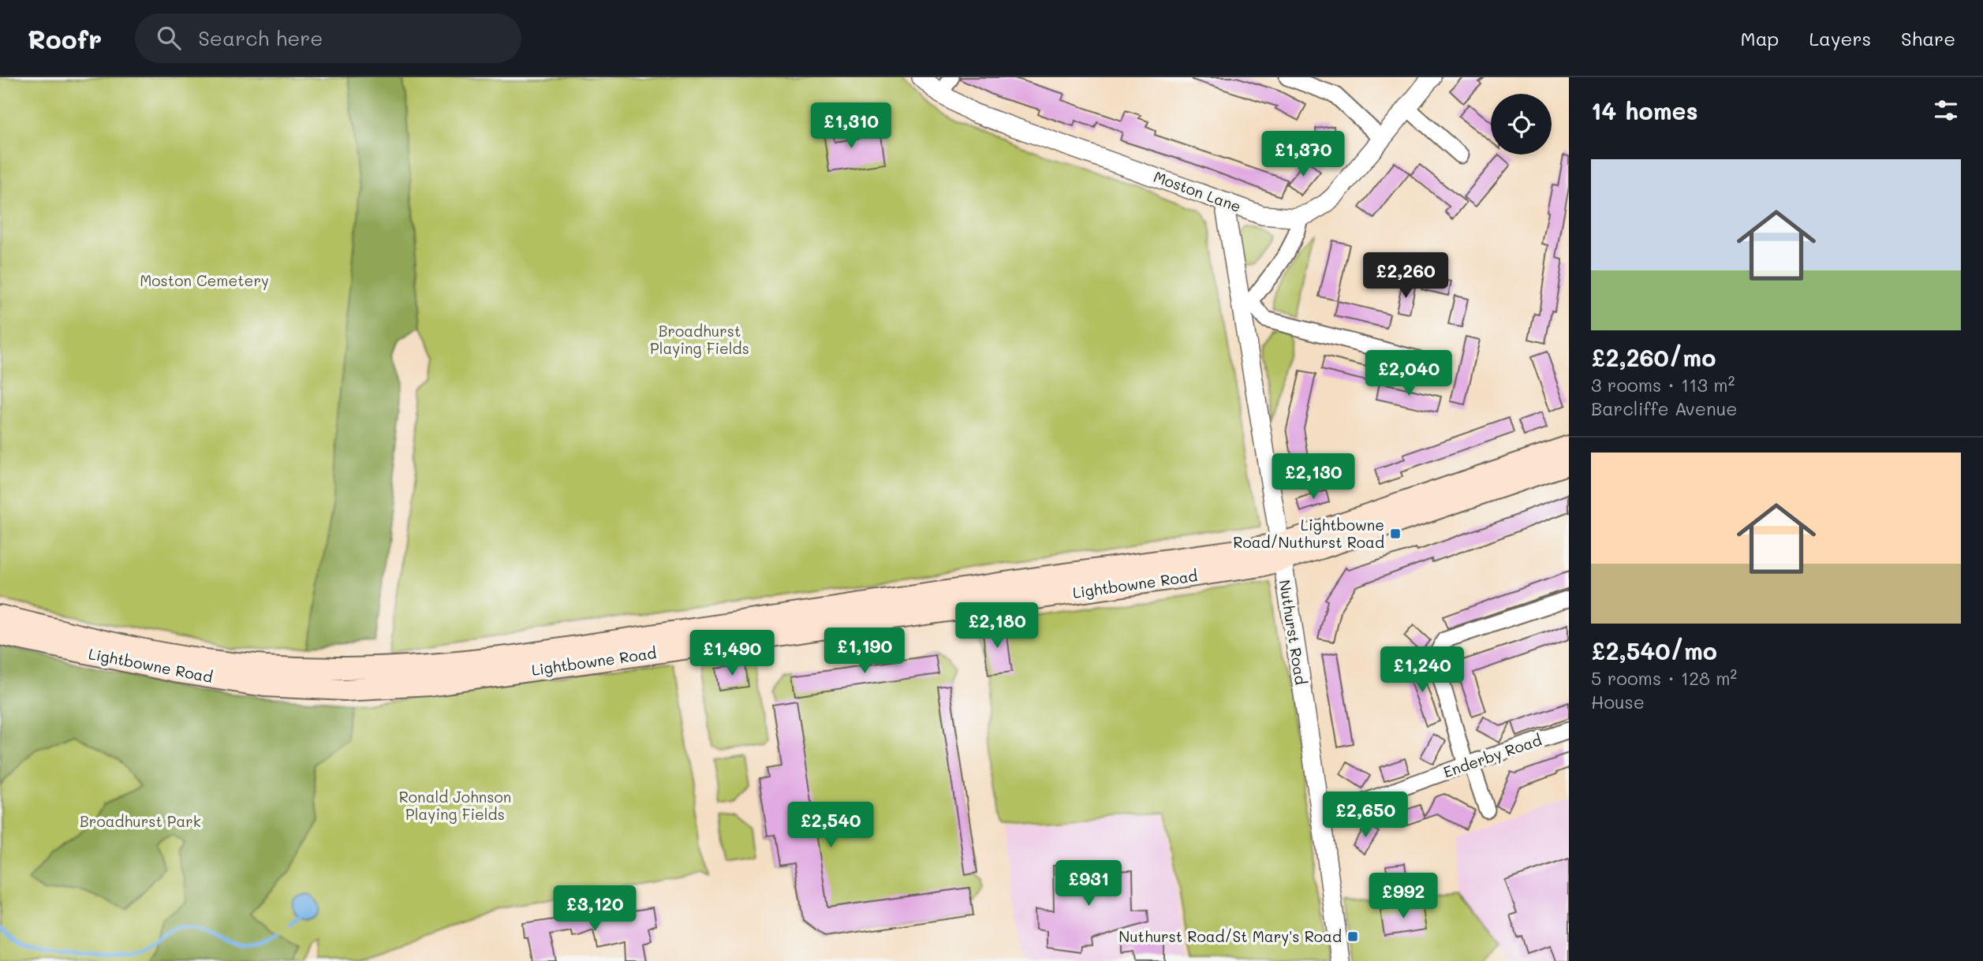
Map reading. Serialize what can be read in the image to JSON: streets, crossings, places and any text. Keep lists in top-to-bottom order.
{
  "streets": {
    "main road": ["Lightbowne Road"],
    "street": ["Moston Lane", "Nuthurst Road", "Enderby Road"]
  },
  "crossings": [
    ["Moston Lane", "Nuthurst Road"],
    ["Lightbowne Road", "Nuthurst Road"],
    ["Nuthurst Road", "Enderby Road"]
  ],
  "parks": [
    "Moston Cemetery",
    "Broadhurst Playing Fields",
    "Ronald Johnson Playing Fields",
    "Broadhurst Park"
  ],
  "places": {
    "transit": ["Lightbowne Road/Nuthurst Road", "Nuthurst Road/St Mary's Road"]
  },
  "page": {
    "header": "Roofr",
    "search": "Search here",
    "nav": ["Map", "Layers", "Share"],
    "heading": "14 homes",
    "price": [
      "£1,310",
      "£1,370",
      "£2,260",
      "£2,040",
      "£2,130",
      "£2,180",
      "£1,190",
      "£1,490",
      "£1,240",
      "£2,650",
      "£2,540",
      "£931",
      "£992",
      "£3,120"
    ],
    "list": [
      {
        "name": "£2,260/mo",
        "note": "3 rooms · 113 m² · Barcliffe Avenue"
      },
      {
        "name": "£2,540/mo",
        "note": "5 rooms · 128 m² · House"
      }
    ]
  }
}
